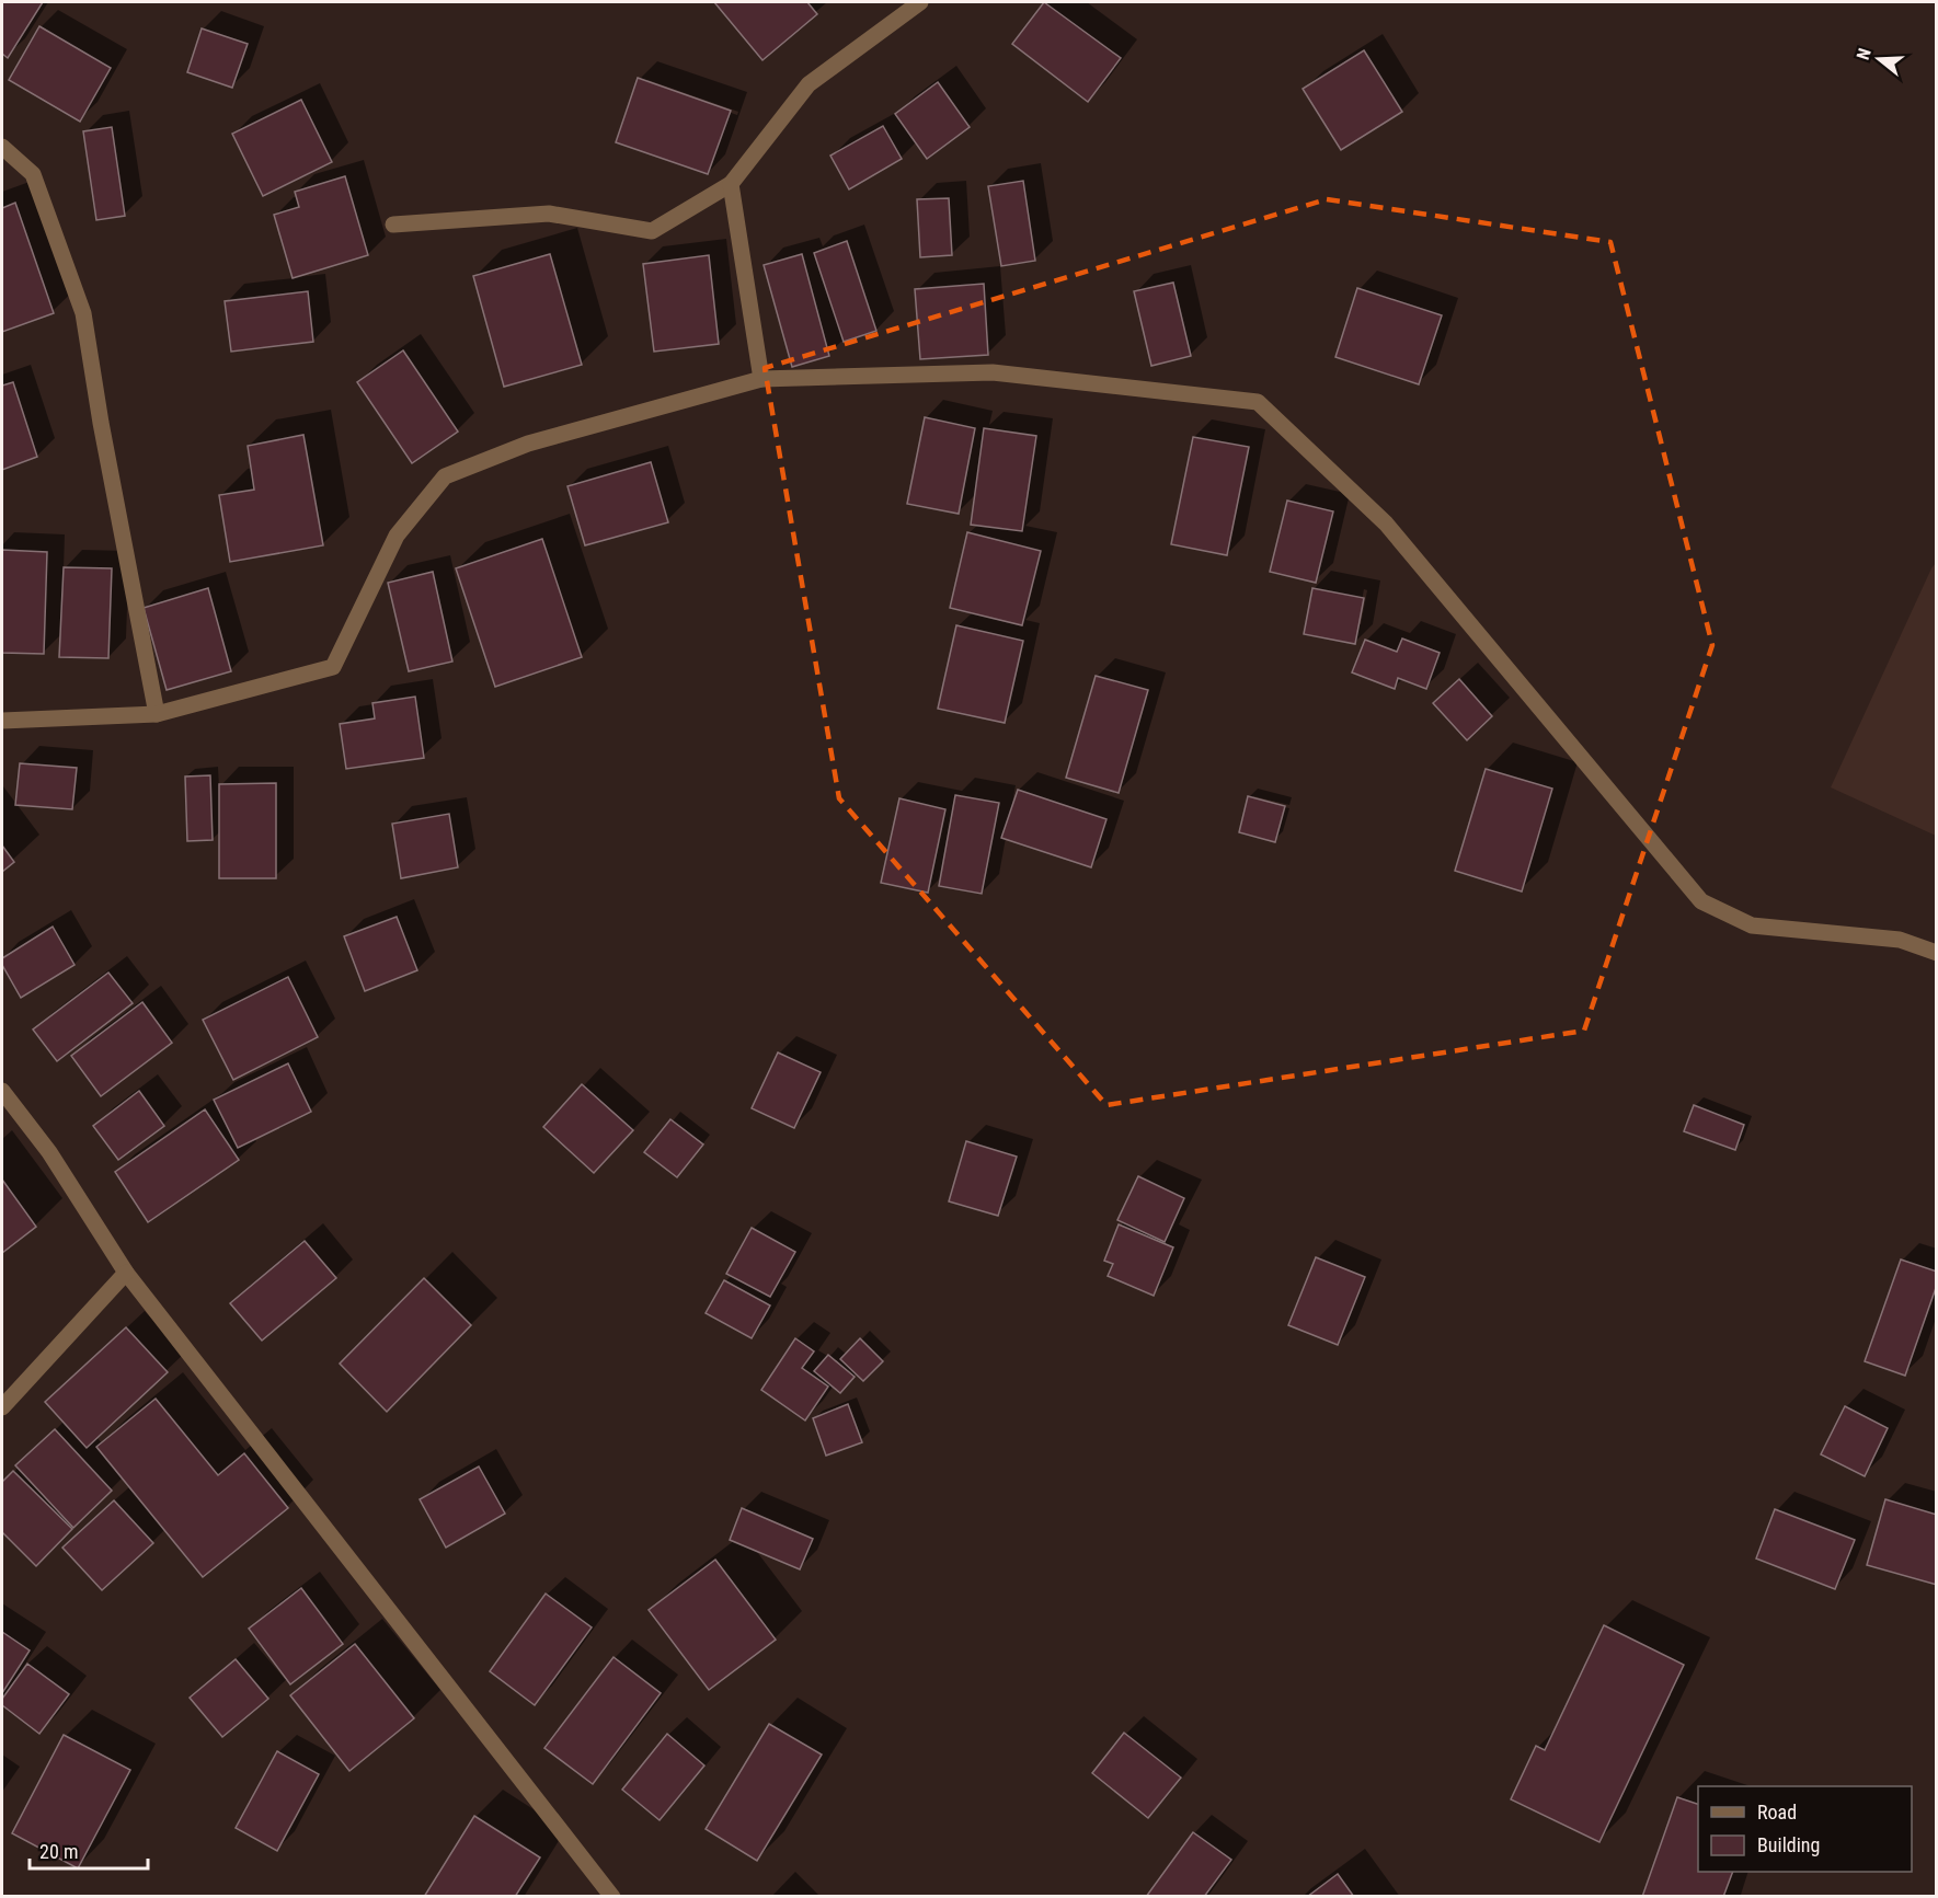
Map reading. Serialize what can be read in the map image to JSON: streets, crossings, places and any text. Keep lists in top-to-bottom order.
{
  "legend": ["Road", "Building"],
  "scale_bar": "20 m",
  "north": "left"
}
